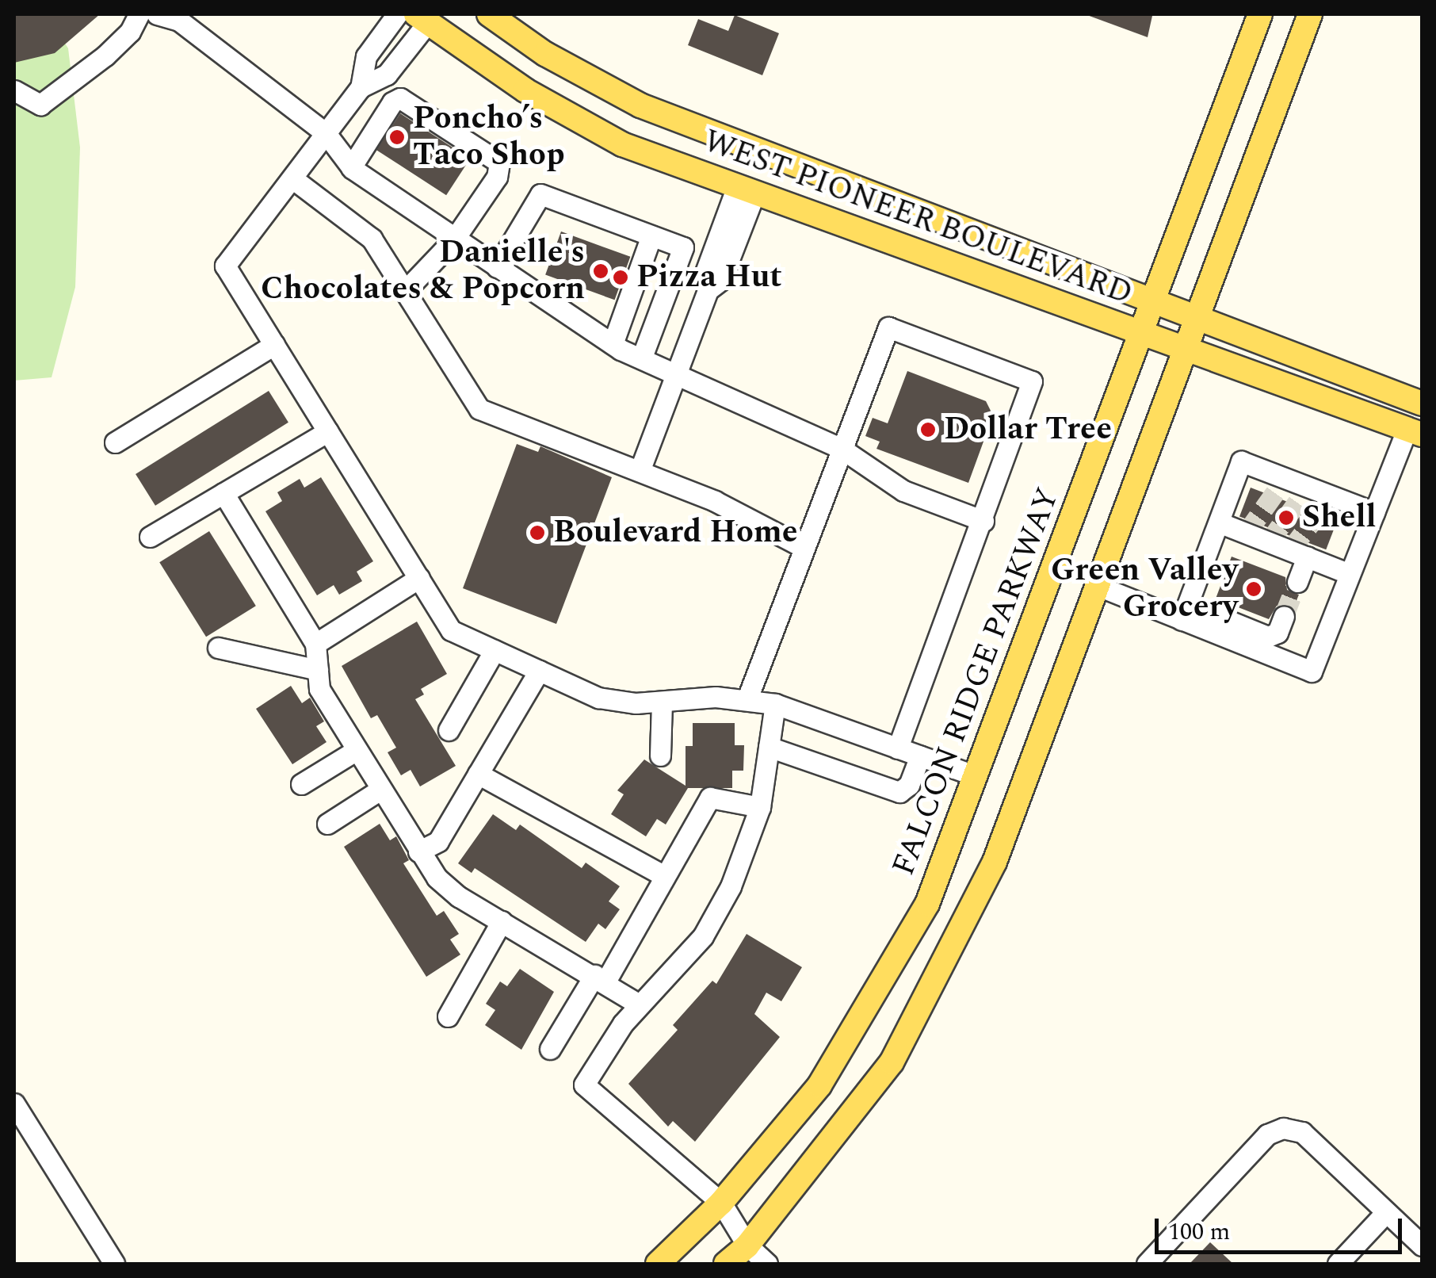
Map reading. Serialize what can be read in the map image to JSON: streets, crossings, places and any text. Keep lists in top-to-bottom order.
{
  "streets": {
    "main road": ["WEST PIONEER BOULEVARD", "FALCON RIDGE PARKWAY"]
  },
  "crossings": [
    ["WEST PIONEER BOULEVARD", "FALCON RIDGE PARKWAY"]
  ],
  "places": [
    "Poncho’s Taco Shop",
    "Danielle's Chocolates & Popcorn",
    "Pizza Hut",
    "Dollar Tree",
    "Shell",
    "Boulevard Home",
    "Green Valley Grocery"
  ],
  "scale_bar": "100 m"
}
